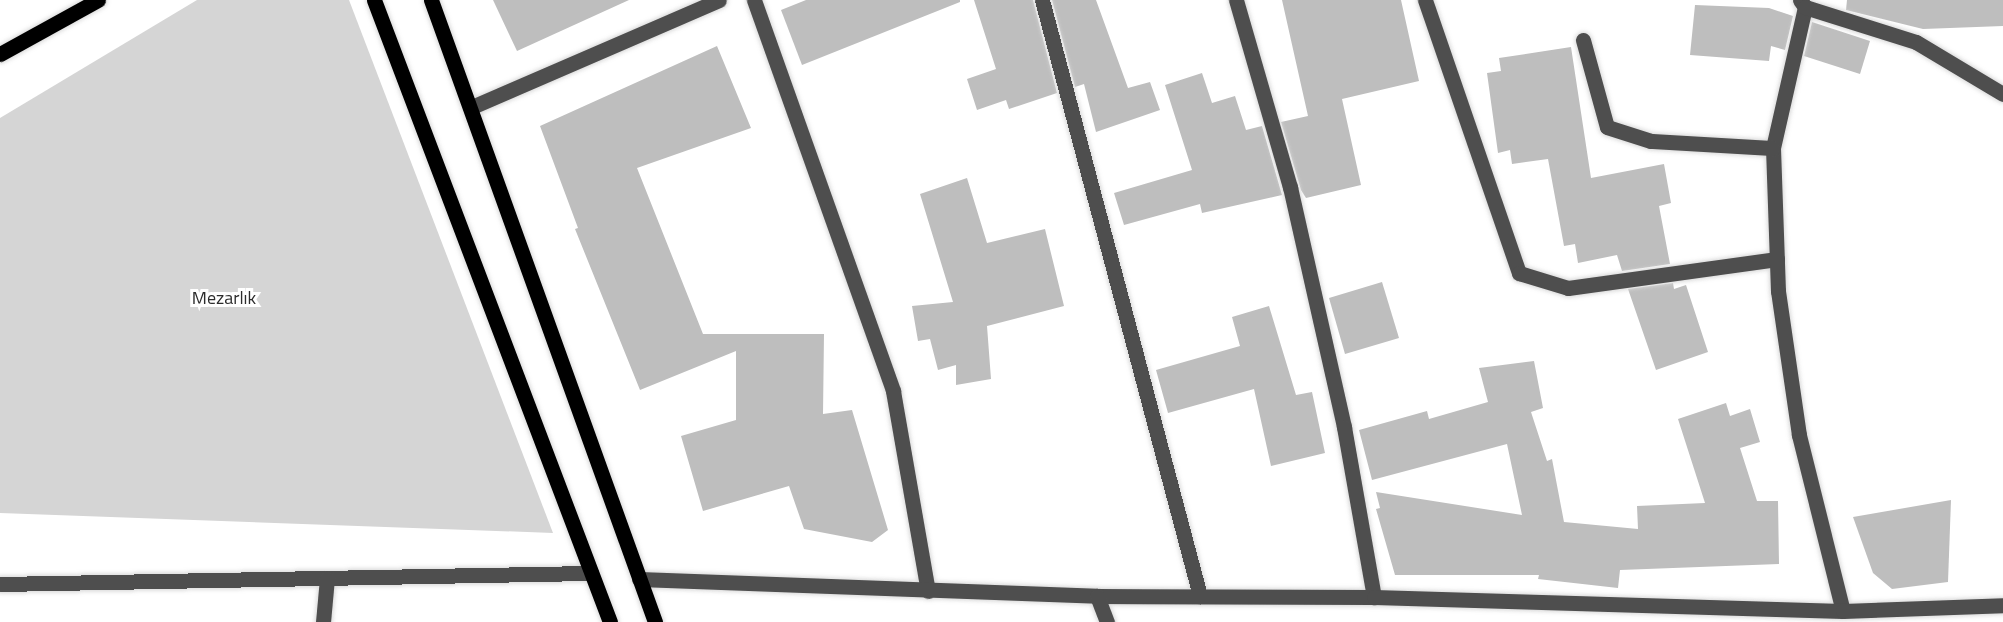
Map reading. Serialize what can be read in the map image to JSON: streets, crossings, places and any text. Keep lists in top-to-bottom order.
{
  "parks": ["Mezarlık"]
}
